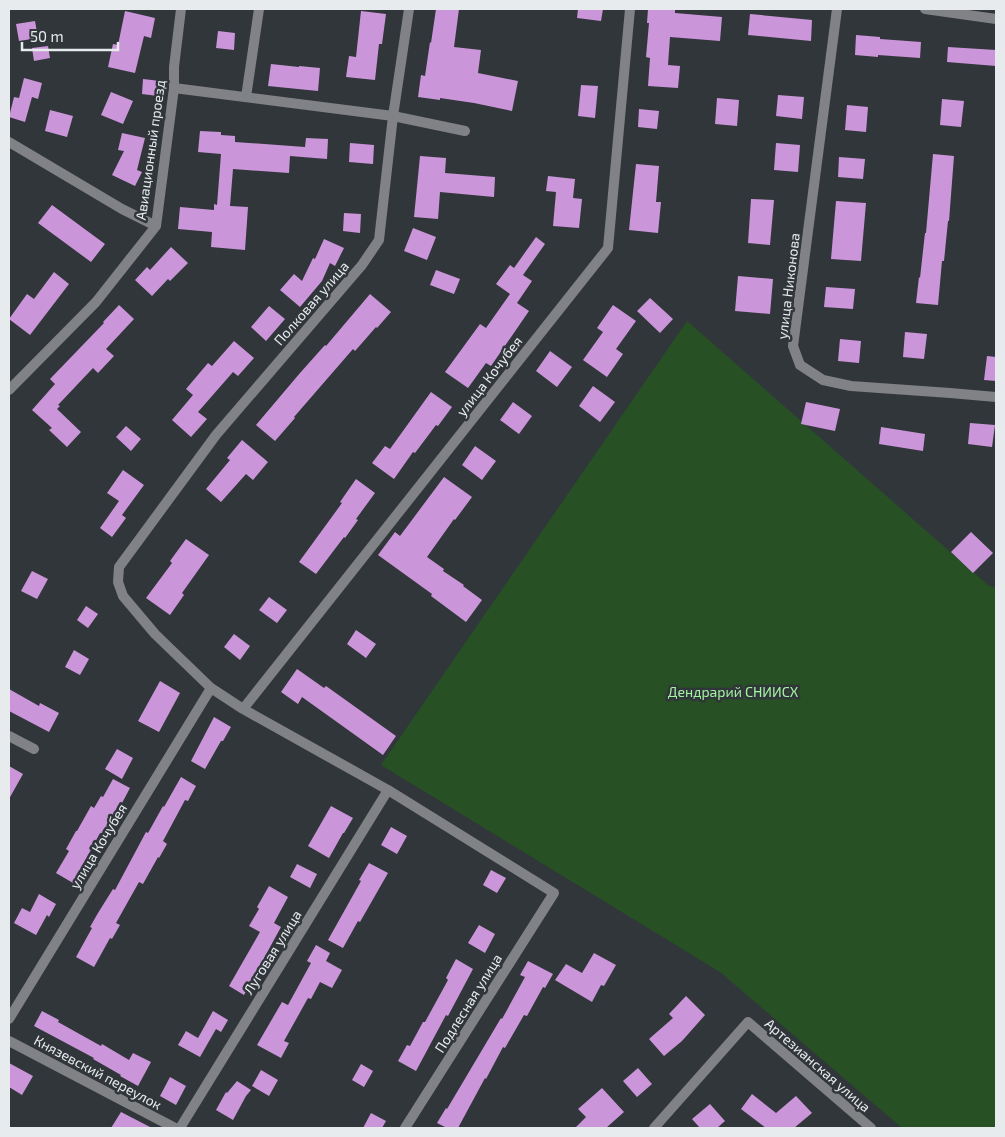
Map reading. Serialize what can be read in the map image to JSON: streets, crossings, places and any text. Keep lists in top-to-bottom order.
{
  "streets": {
    "street": [
      "Авиационный проезд",
      "улица Никонова",
      "Полковая улица",
      "улица Кочубея",
      "Луговая улица",
      "Подлесная улица",
      "Артезианская улица",
      "Князевский переулок"
    ]
  },
  "crossings": [
    ["Полковая улица", "улица Кочубея"],
    ["Луговая улица", "Подлесная улица"]
  ],
  "parks": ["Дендрарий СНИИСХ"],
  "scale_bar": "50 m"
}
